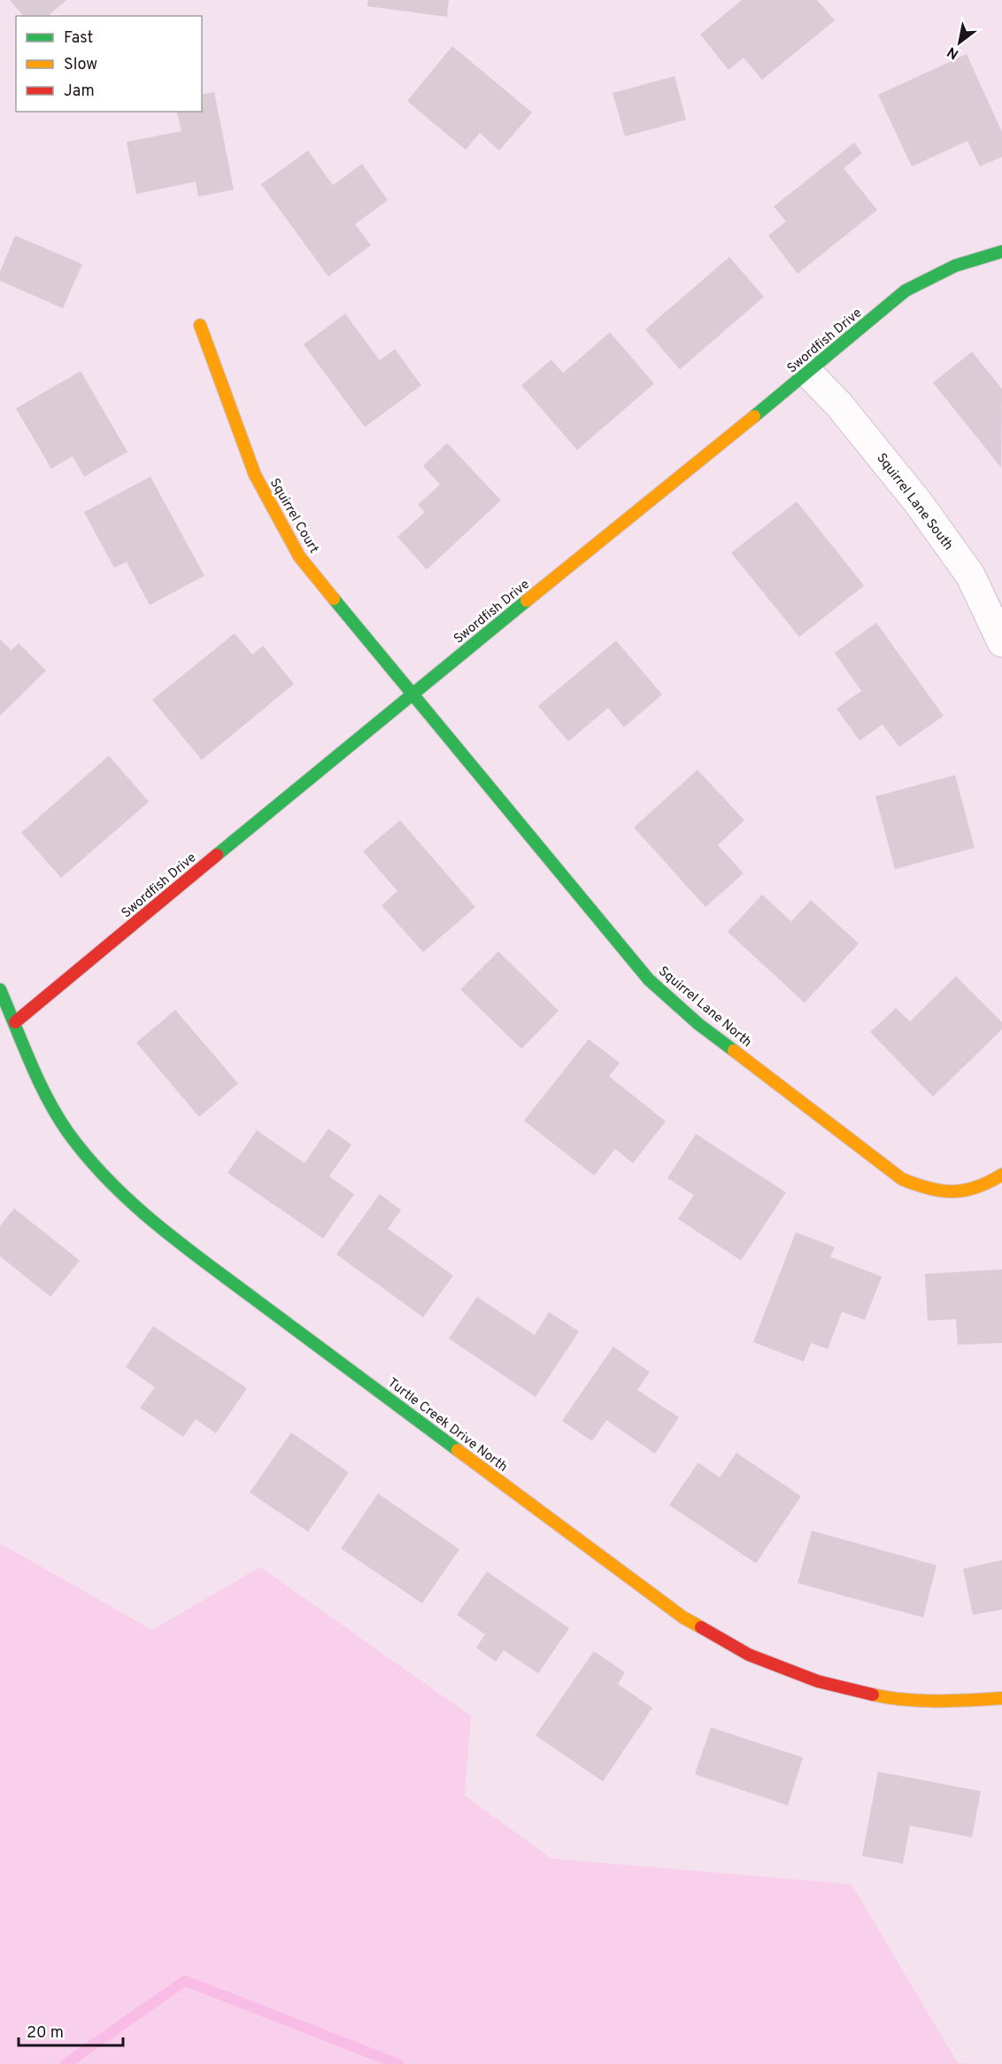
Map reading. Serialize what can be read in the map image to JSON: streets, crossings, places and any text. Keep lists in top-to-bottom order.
{
  "streets": {
    "street": [
      "Swordfish Drive",
      "Squirrel Lane South",
      "Squirrel Court",
      "Squirrel Lane North",
      "Turtle Creek Drive North"
    ]
  },
  "crossings": [
    ["Swordfish Drive", "Squirrel Lane South"],
    ["Swordfish Drive", "Squirrel Court"],
    ["Swordfish Drive", "Squirrel Lane North"],
    ["Swordfish Drive", "Turtle Creek Drive North"],
    ["Squirrel Court", "Squirrel Lane North"]
  ],
  "legend": ["Fast", "Slow", "Jam"],
  "scale_bar": "20 m",
  "north": "bottom left"
}
